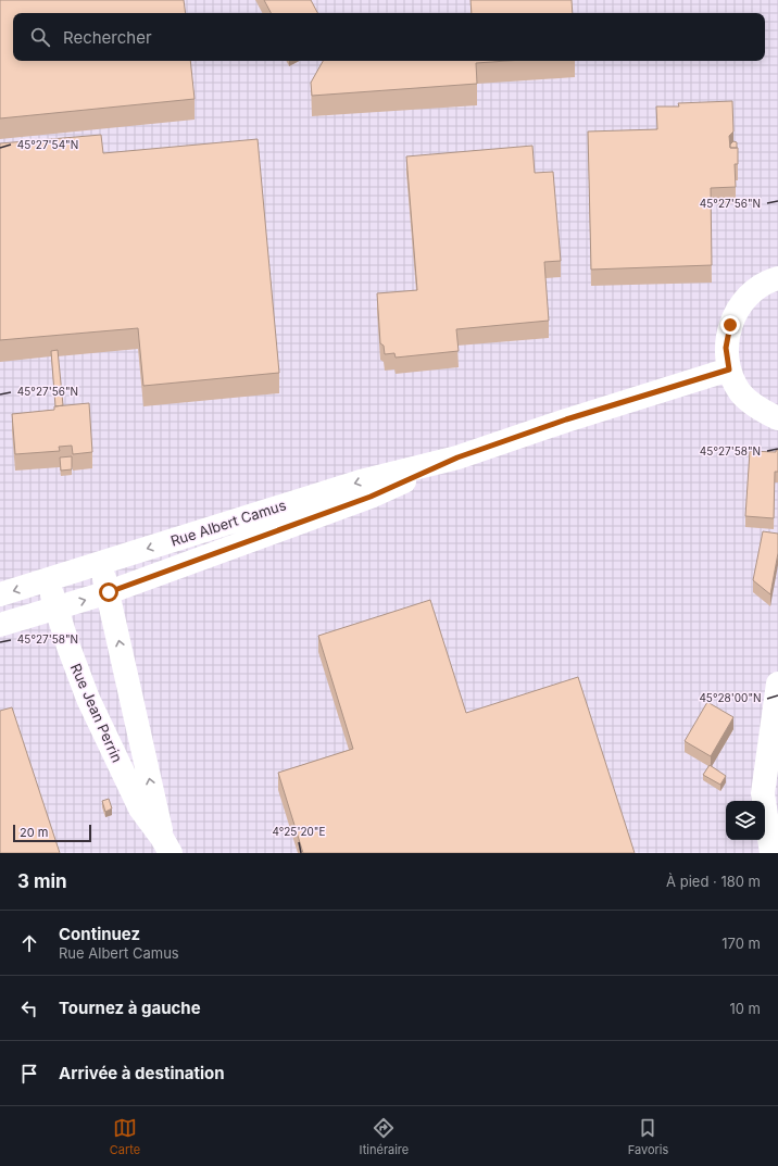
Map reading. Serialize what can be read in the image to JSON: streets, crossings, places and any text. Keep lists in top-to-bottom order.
{
  "streets": {
    "street": ["Rue Albert Camus", "Rue Jean Perrin"]
  },
  "crossings": [
    ["Rue Albert Camus", "Rue Jean Perrin"]
  ],
  "scale_bar": "20 m",
  "page": {
    "search": "Rechercher",
    "scale": "20 m",
    "heading": ["3 min", "À pied · 180 m"],
    "list": [
      ["Continuez", "Rue Albert Camus", "170 m"],
      ["Tournez à gauche", "10 m"],
      "Arrivée à destination"
    ],
    "nav": ["Carte", "Itinéraire", "Favoris"]
  },
  "coordinates": [
    "45°27'54\"N",
    "45°27'56\"N",
    "45°27'58\"N",
    "45°28'00\"N",
    "4°25'20\"E"
  ]
}
